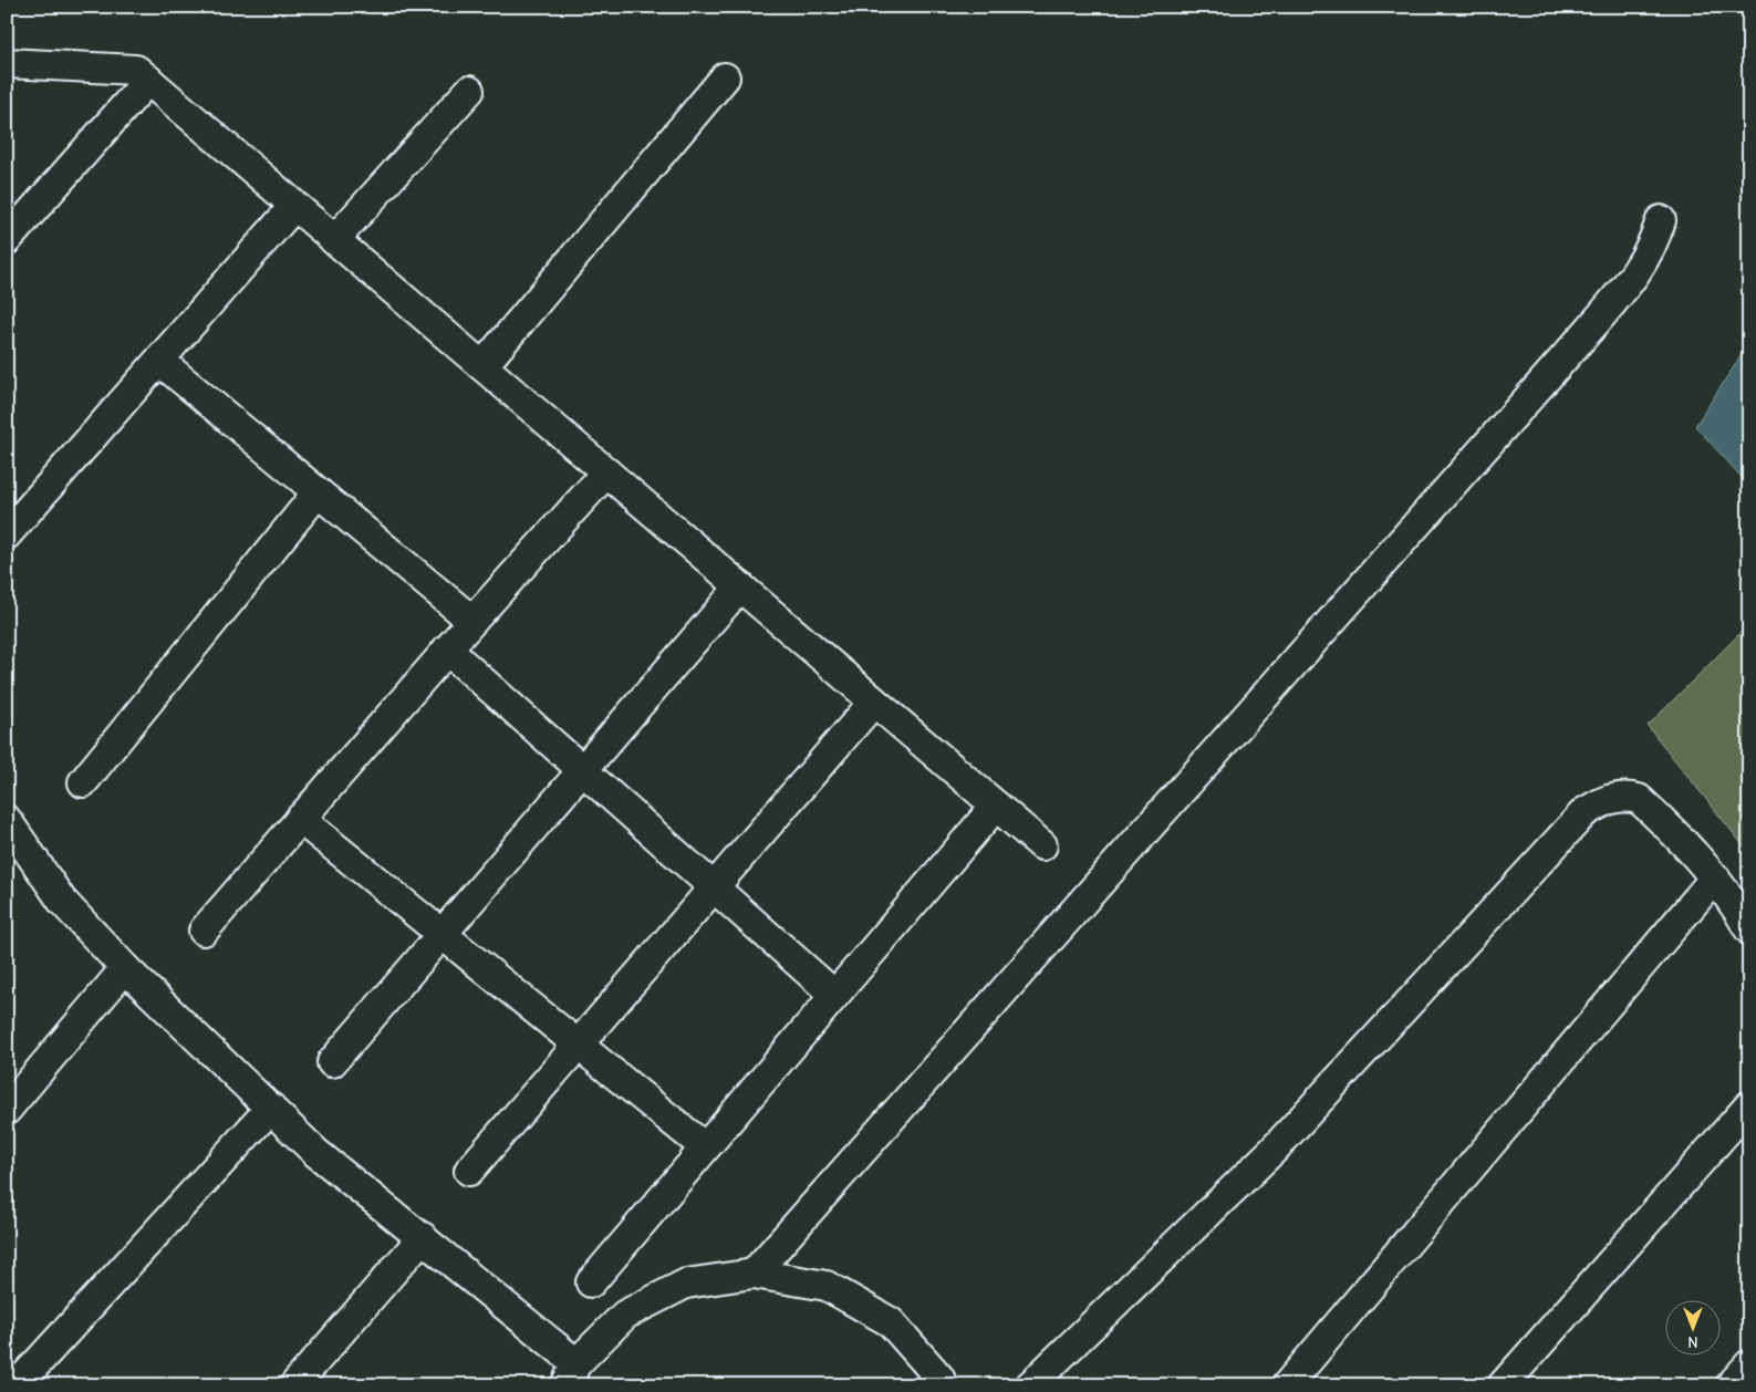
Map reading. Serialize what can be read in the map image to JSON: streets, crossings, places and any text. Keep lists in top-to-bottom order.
{
  "north": "bottom"
}
